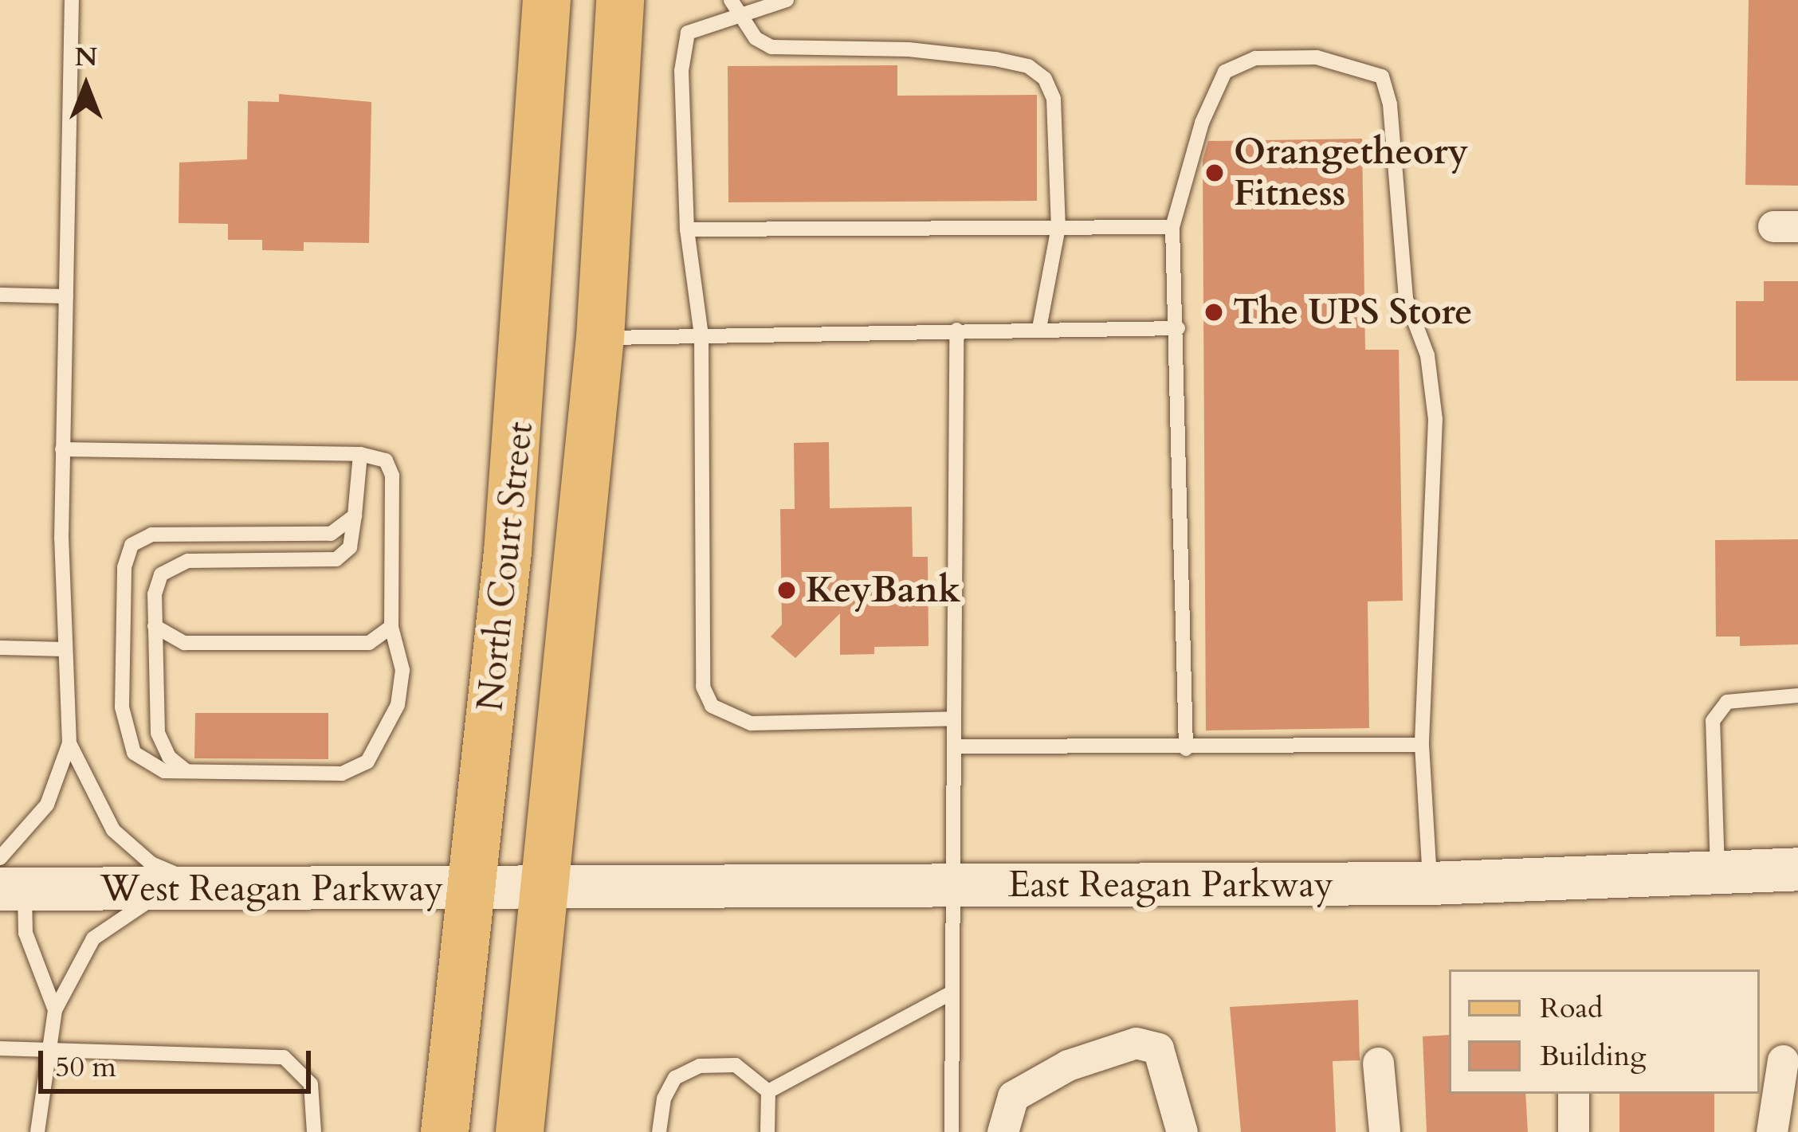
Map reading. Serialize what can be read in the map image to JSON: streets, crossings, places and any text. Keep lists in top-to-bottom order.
{
  "streets": {
    "main road": ["North Court Street"],
    "street": ["East Reagan Parkway", "West Reagan Parkway"]
  },
  "crossings": [
    ["North Court Street", "East Reagan Parkway"],
    ["North Court Street", "West Reagan Parkway"],
    ["East Reagan Parkway", "West Reagan Parkway"]
  ],
  "places": ["Orangetheory Fitness", "The UPS Store", "KeyBank"],
  "legend": ["Road", "Building"],
  "scale_bar": "50 m",
  "north": "top"
}
